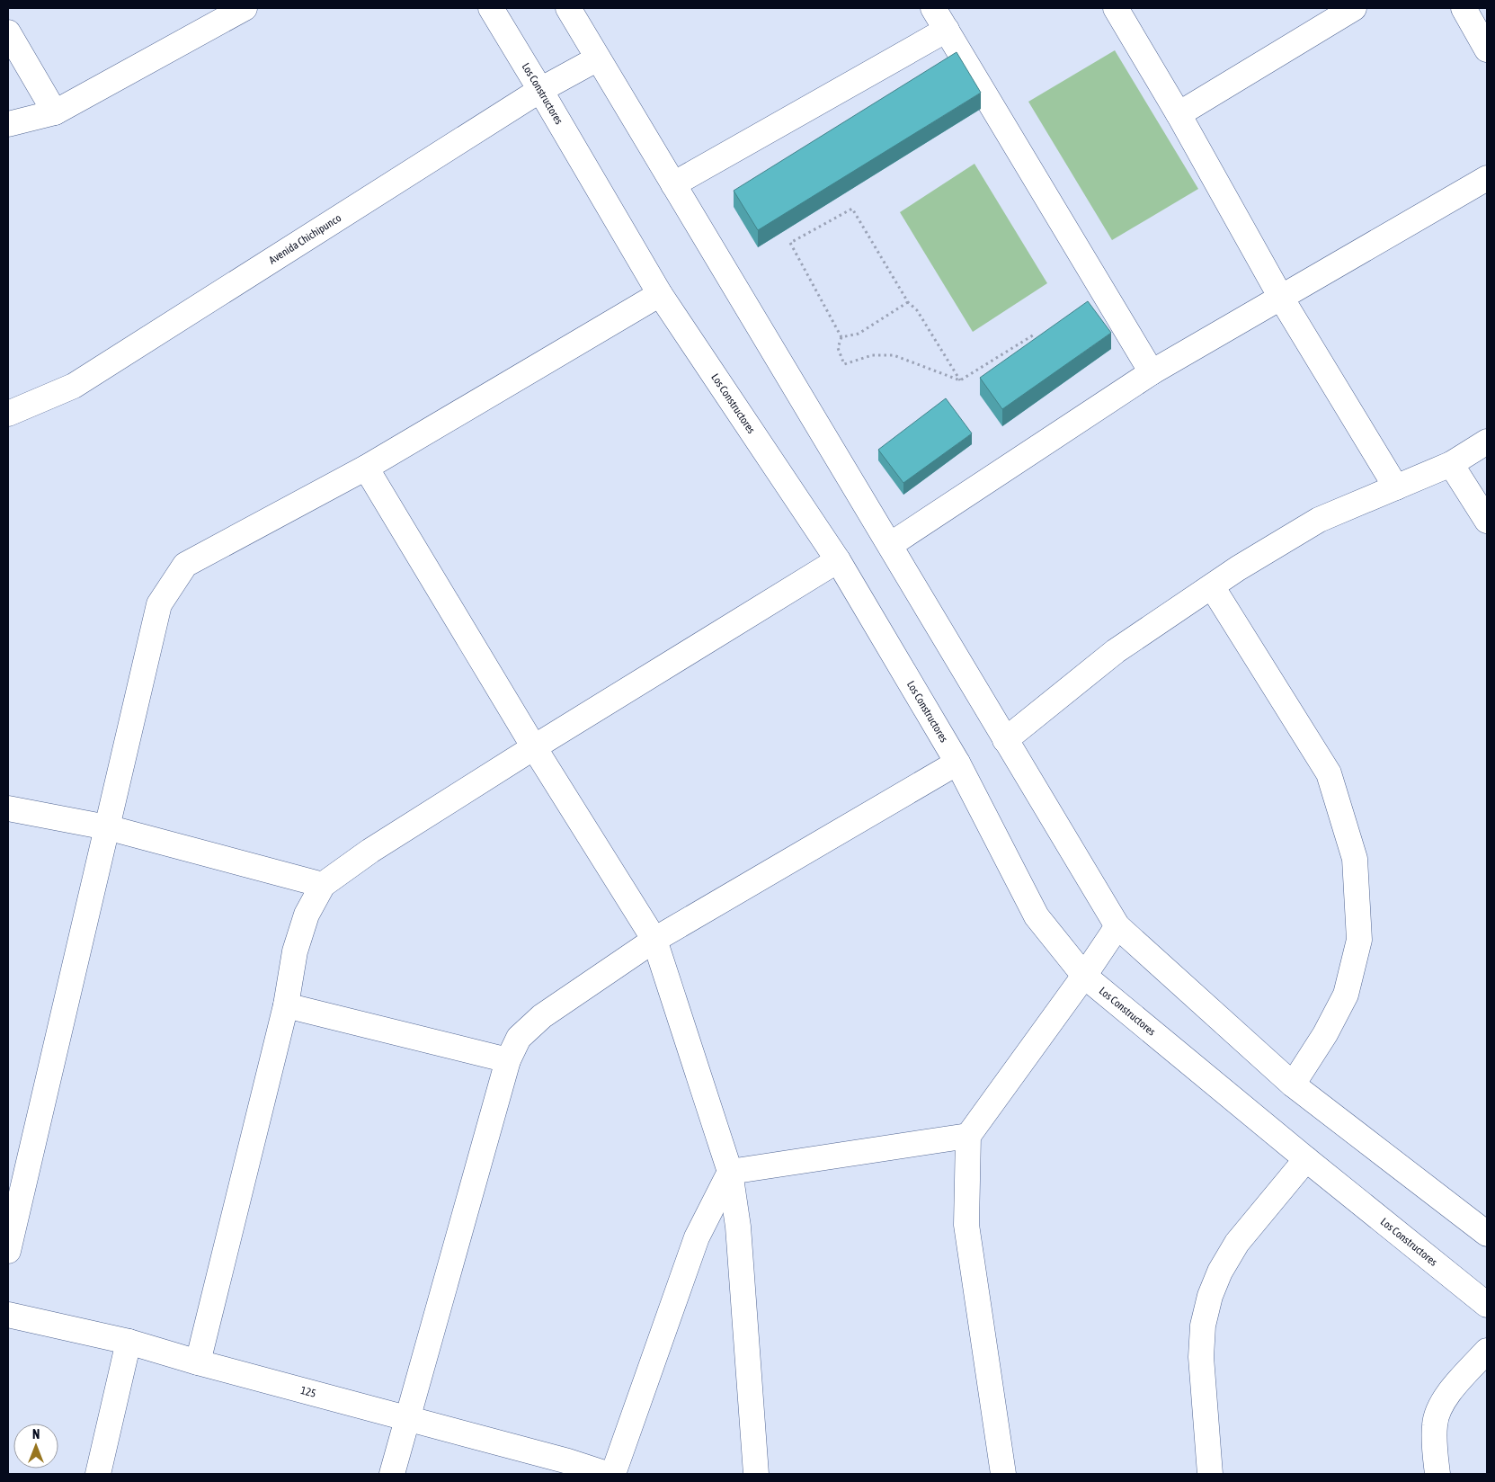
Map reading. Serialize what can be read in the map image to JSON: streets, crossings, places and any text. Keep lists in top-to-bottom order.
{
  "streets": {
    "street": ["Los Constructores", "Avenida Chichipunco", "125"]
  },
  "crossings": [
    ["Los Constructores", "Avenida Chichipunco"]
  ],
  "north": "top"
}
